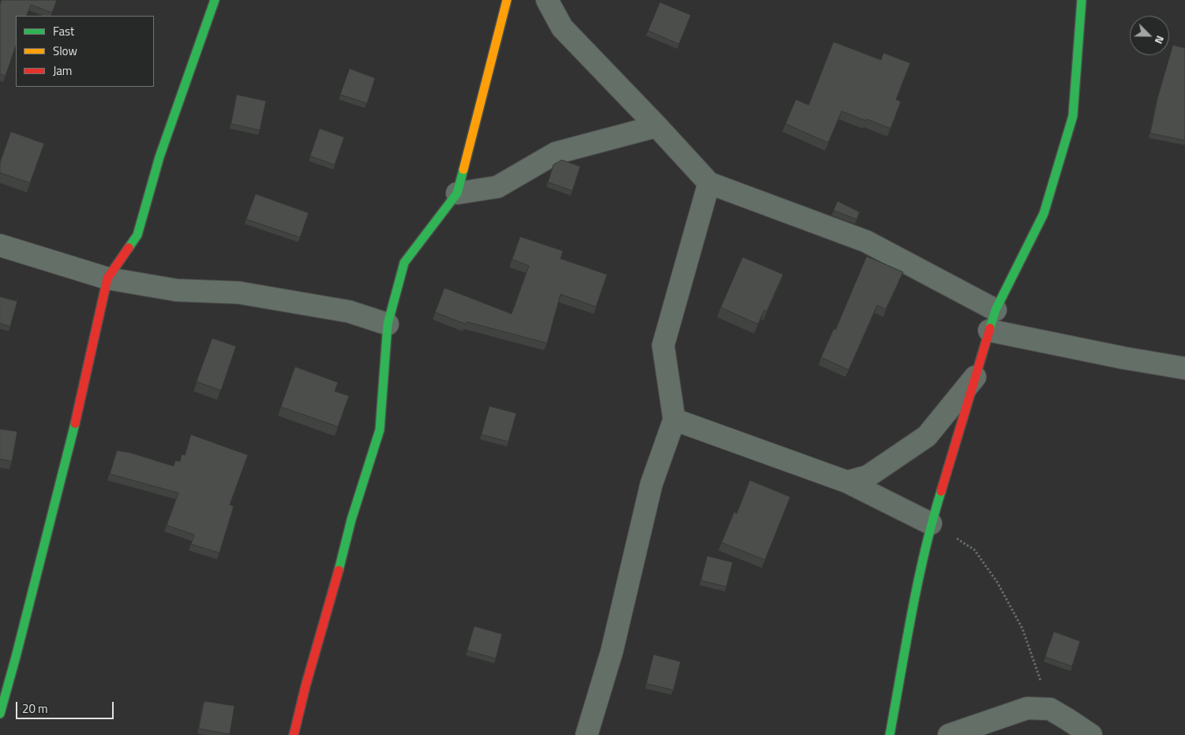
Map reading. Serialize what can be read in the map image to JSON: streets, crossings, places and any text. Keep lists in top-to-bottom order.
{
  "legend": ["Fast", "Slow", "Jam"],
  "scale_bar": "20 m",
  "north": "bottom right"
}
